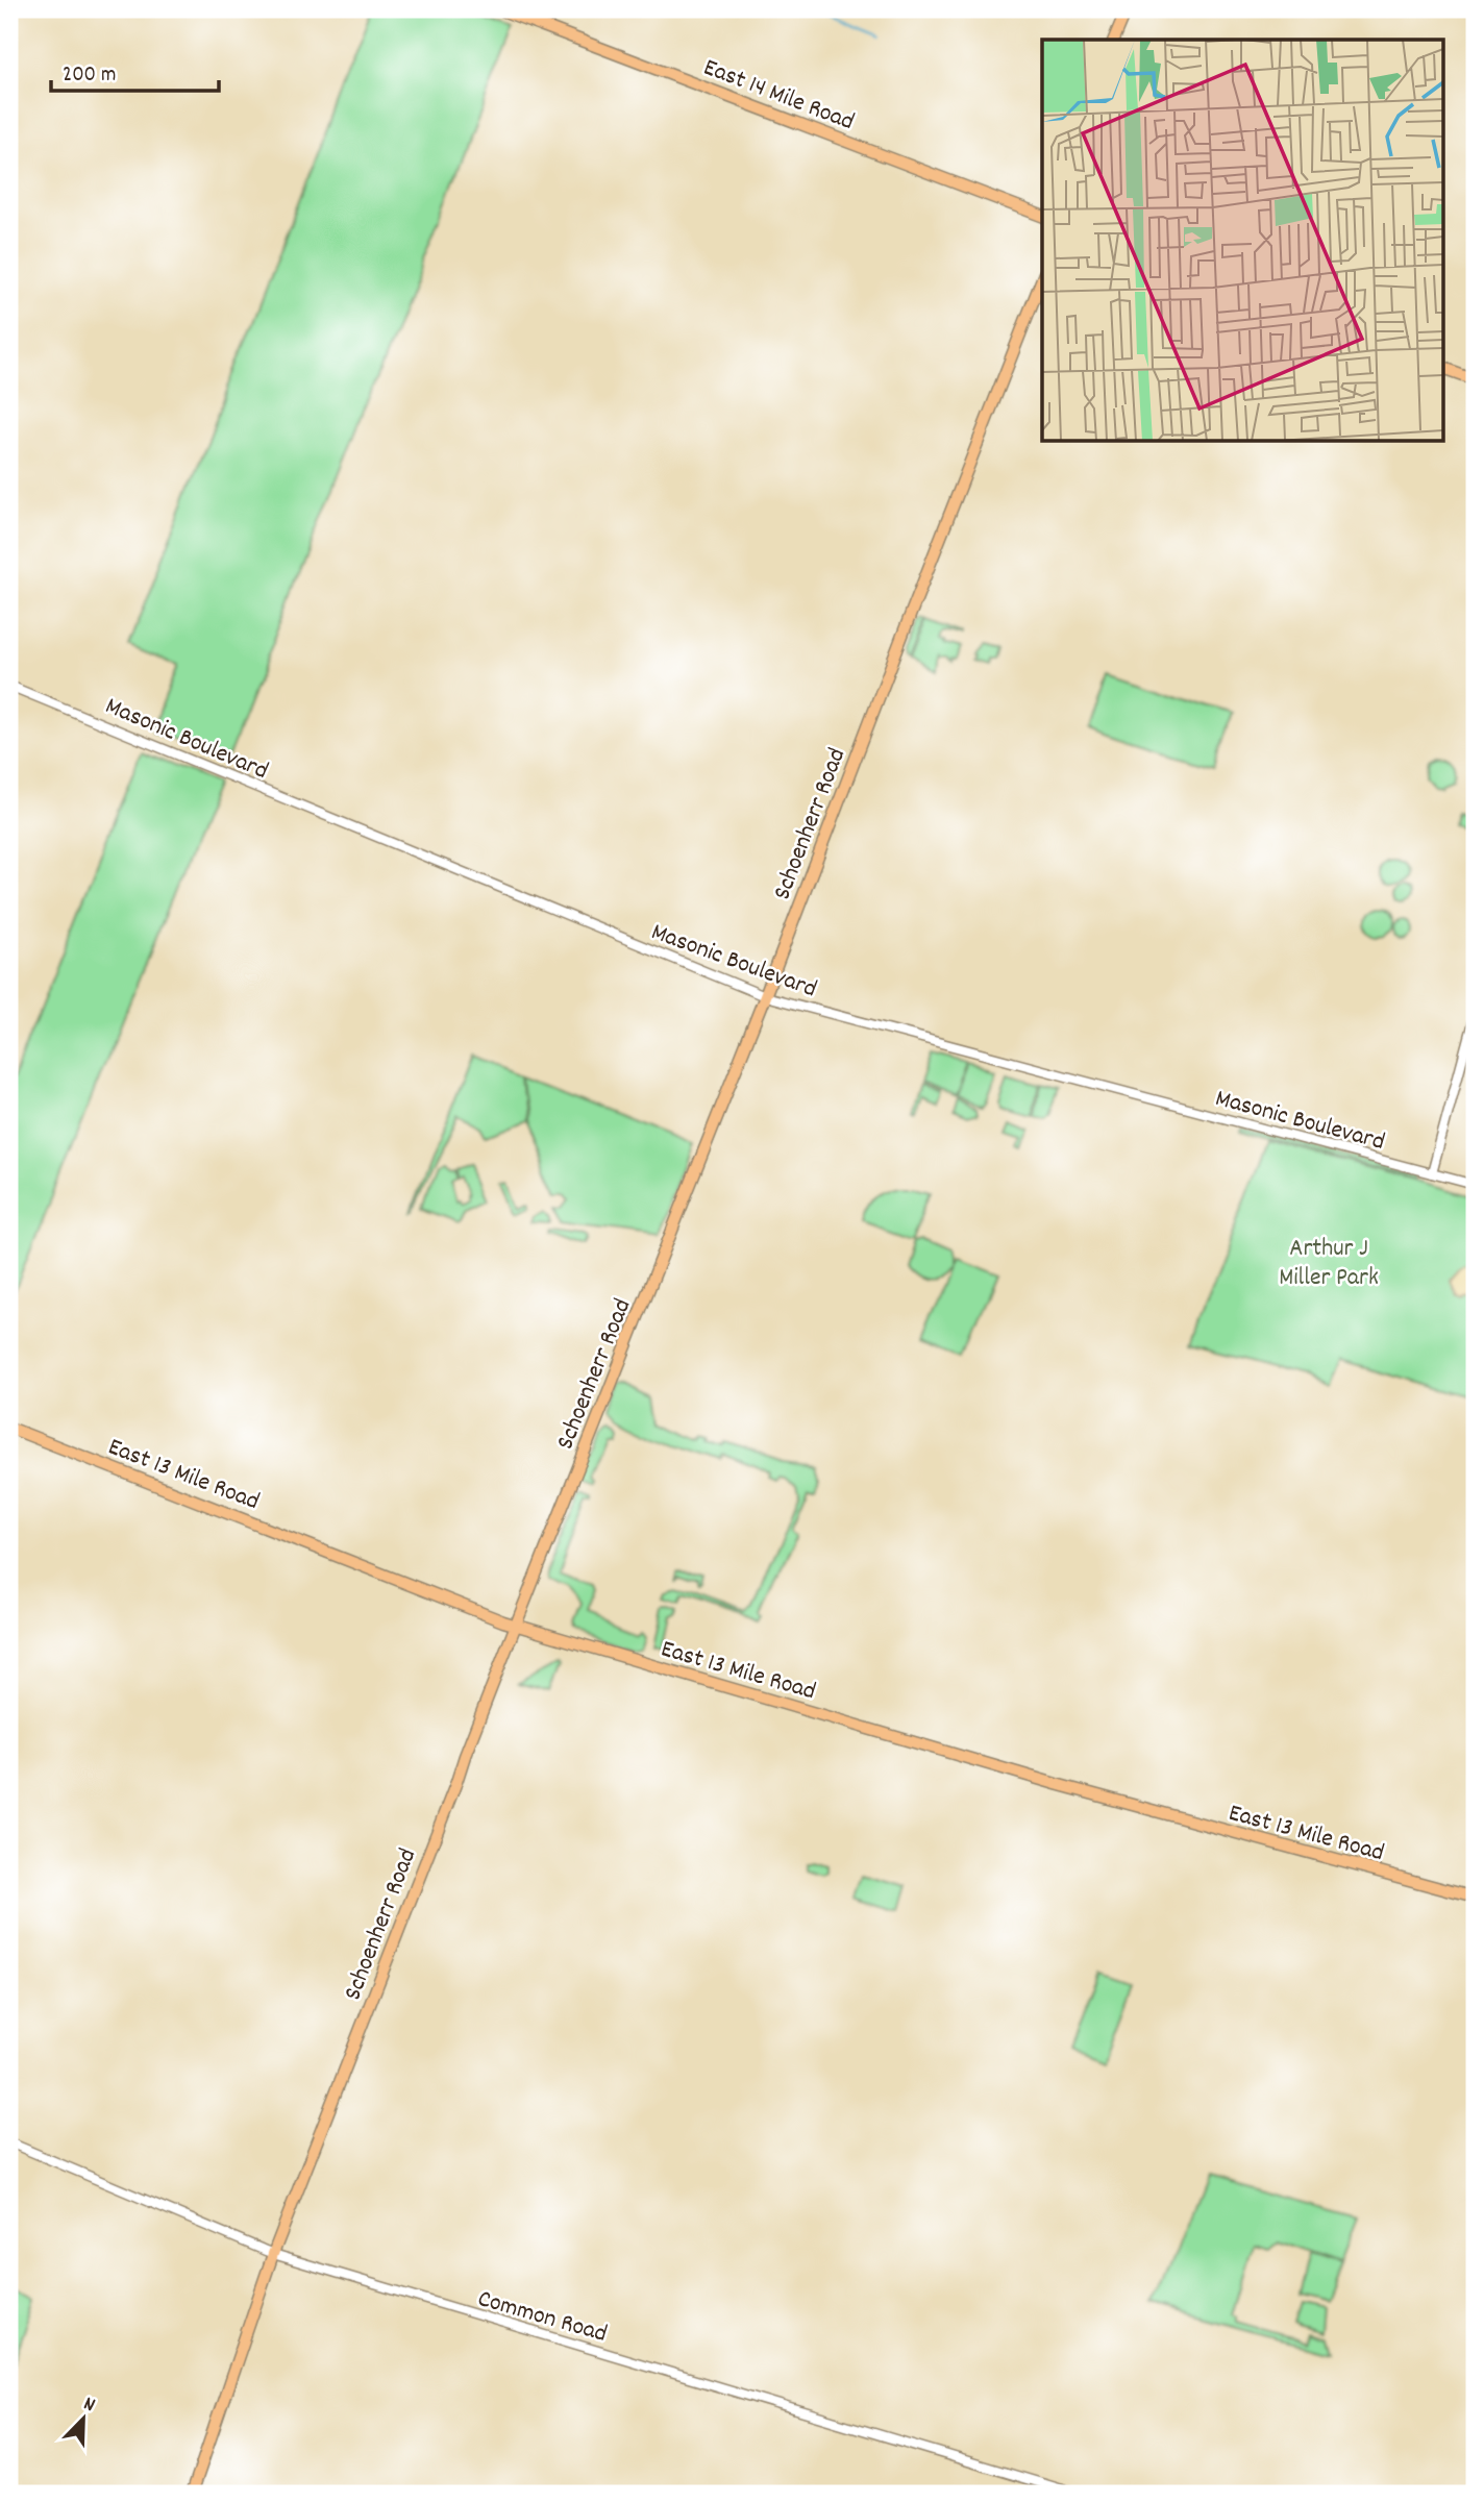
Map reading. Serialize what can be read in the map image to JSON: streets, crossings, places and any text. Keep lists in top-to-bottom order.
{
  "streets": {
    "main road": ["East 14 Mile Road", "Schoenherr Road", "East 13 Mile Road"],
    "street": ["Masonic Boulevard", "Common Road"]
  },
  "crossings": [
    ["Masonic Boulevard", "Schoenherr Road"],
    ["Schoenherr Road", "East 13 Mile Road"],
    ["Schoenherr Road", "Common Road"]
  ],
  "parks": ["Arthur J Miller Park"],
  "scale_bar": "200 m",
  "north": "top right"
}
